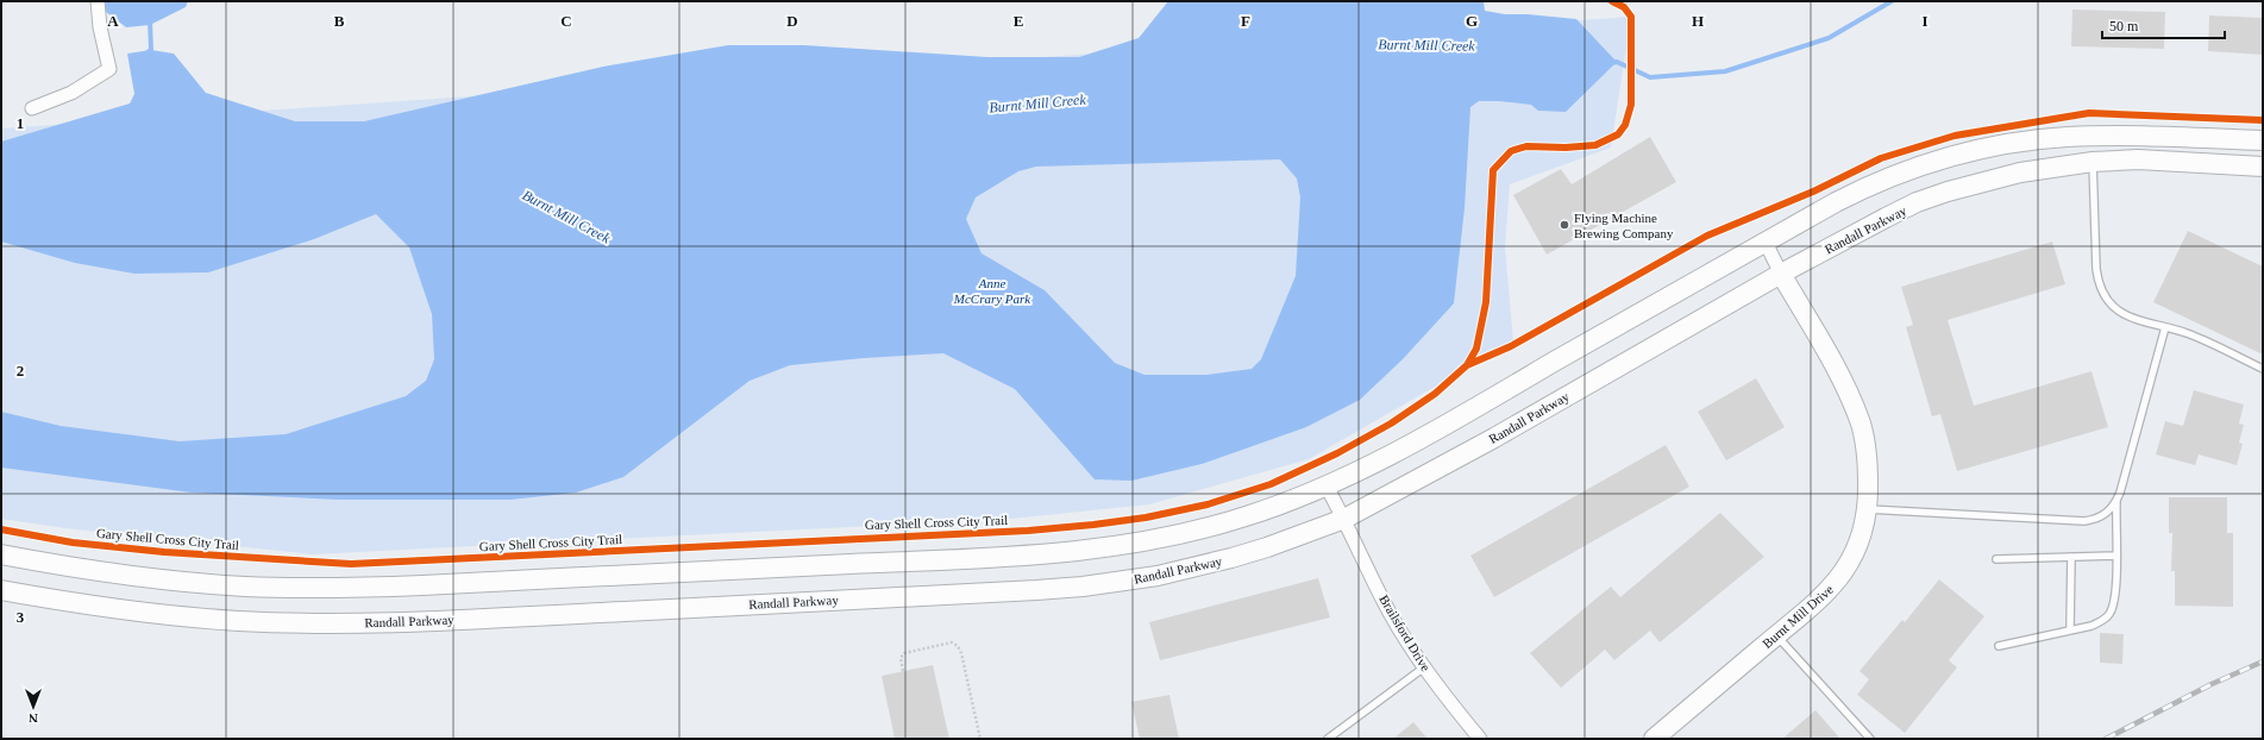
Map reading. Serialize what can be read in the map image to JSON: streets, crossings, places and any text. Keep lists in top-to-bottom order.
{
  "streets": {
    "main road": ["Randall Parkway", "Burnt Mill Drive"],
    "street": ["Brailsford Drive"],
    "cycle path": ["Gary Shell Cross City Trail"]
  },
  "crossings": [
    ["Randall Parkway", "Burnt Mill Drive"],
    ["Randall Parkway", "Brailsford Drive"]
  ],
  "water": ["Burnt Mill Creek"],
  "parks": ["Anne McCrary Park"],
  "places": ["Flying Machine Brewing Company"],
  "scale_bar": "50 m",
  "north": "bottom",
  "grid": {
    "columns": [
      "A",
      "B",
      "C",
      "D",
      "E",
      "F",
      "G",
      "H",
      "I"
    ],
    "rows": ["1", "2", "3"]
  }
}
